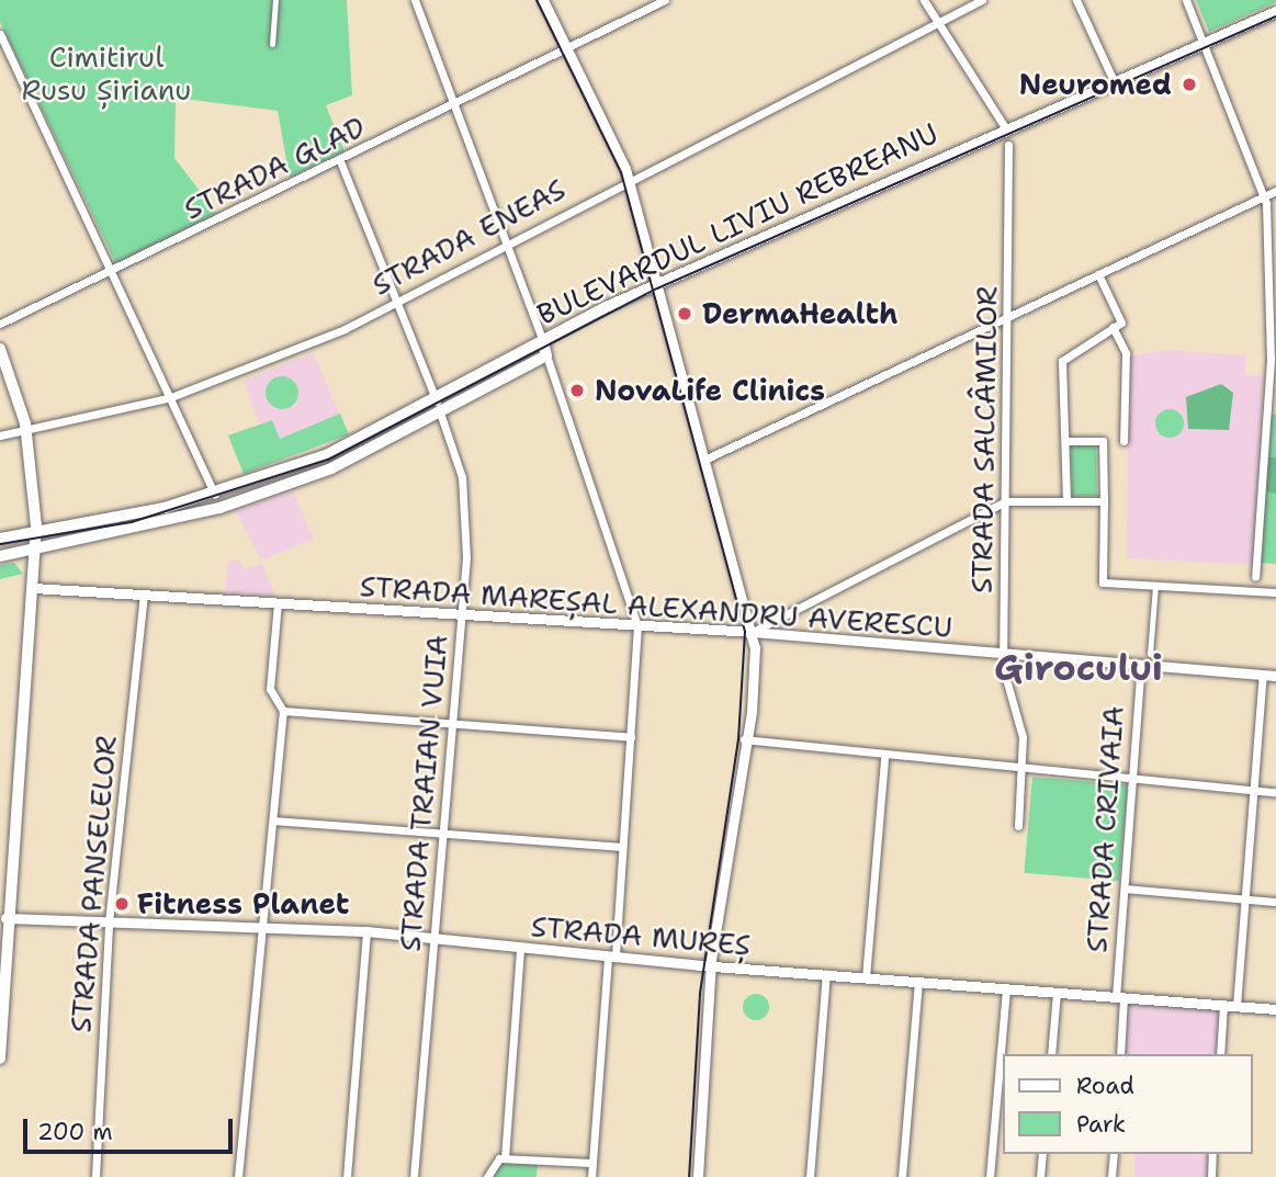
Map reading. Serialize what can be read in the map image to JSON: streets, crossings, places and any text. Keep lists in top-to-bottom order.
{
  "streets": {
    "main road": ["BULEVARDUL LIVIU REBREANU"],
    "street": [
      "STRADA GLAD",
      "STRADA ENEAS",
      "STRADA SALCÂMILOR",
      "STRADA MAREȘAL ALEXANDRU AVERESCU",
      "STRADA TRAIAN VUIA",
      "STRADA CRIVAIA",
      "STRADA PANSELELOR",
      "STRADA MUREȘ"
    ]
  },
  "crossings": [
    ["BULEVARDUL LIVIU REBREANU", "STRADA TRAIAN VUIA"],
    ["STRADA SALCÂMILOR", "STRADA MAREȘAL ALEXANDRU AVERESCU"],
    ["STRADA MAREȘAL ALEXANDRU AVERESCU", "STRADA TRAIAN VUIA"],
    ["STRADA MAREȘAL ALEXANDRU AVERESCU", "STRADA CRIVAIA"],
    ["STRADA MAREȘAL ALEXANDRU AVERESCU", "STRADA PANSELELOR"],
    ["STRADA TRAIAN VUIA", "STRADA MUREȘ"],
    ["STRADA CRIVAIA", "STRADA MUREȘ"],
    ["STRADA PANSELELOR", "STRADA MUREȘ"]
  ],
  "districts": ["Girocului"],
  "parks": ["Cimitirul Rusu Șirianu"],
  "places": [
    "Neuromed",
    "DermaHealth",
    "NovaLife Clinics",
    "Fitness Planet"
  ],
  "legend": ["Road", "Park"],
  "scale_bar": "200 m"
}
